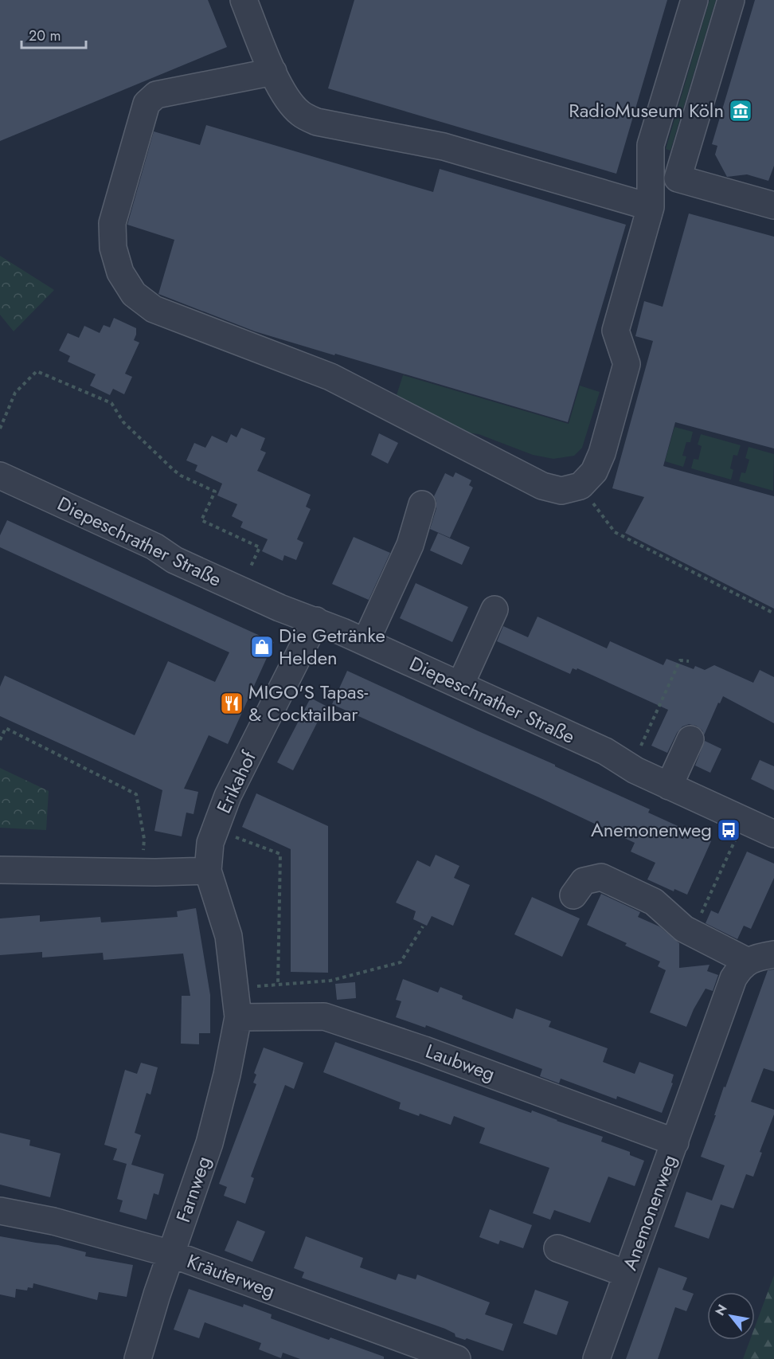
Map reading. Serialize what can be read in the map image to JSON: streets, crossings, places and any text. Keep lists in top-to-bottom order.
{
  "streets": {
    "street": [
      "Diepeschrather Straße",
      "Erikahof",
      "Laubweg",
      "Farnweg",
      "Anemonenweg",
      "Kräuterweg"
    ]
  },
  "crossings": [
    ["Diepeschrather Straße", "Erikahof"],
    ["Erikahof", "Laubweg"],
    ["Erikahof", "Farnweg"],
    ["Laubweg", "Farnweg"],
    ["Laubweg", "Anemonenweg"],
    ["Farnweg", "Kräuterweg"]
  ],
  "places": {
    "museum": ["RadioMuseum Köln"],
    "shop": ["Die Getränke Helden"],
    "restaurant": ["MIGO'S Tapas- & Cocktailbar"],
    "bus stop": ["Anemonenweg"]
  },
  "scale_bar": "20 m",
  "north": "top left"
}
